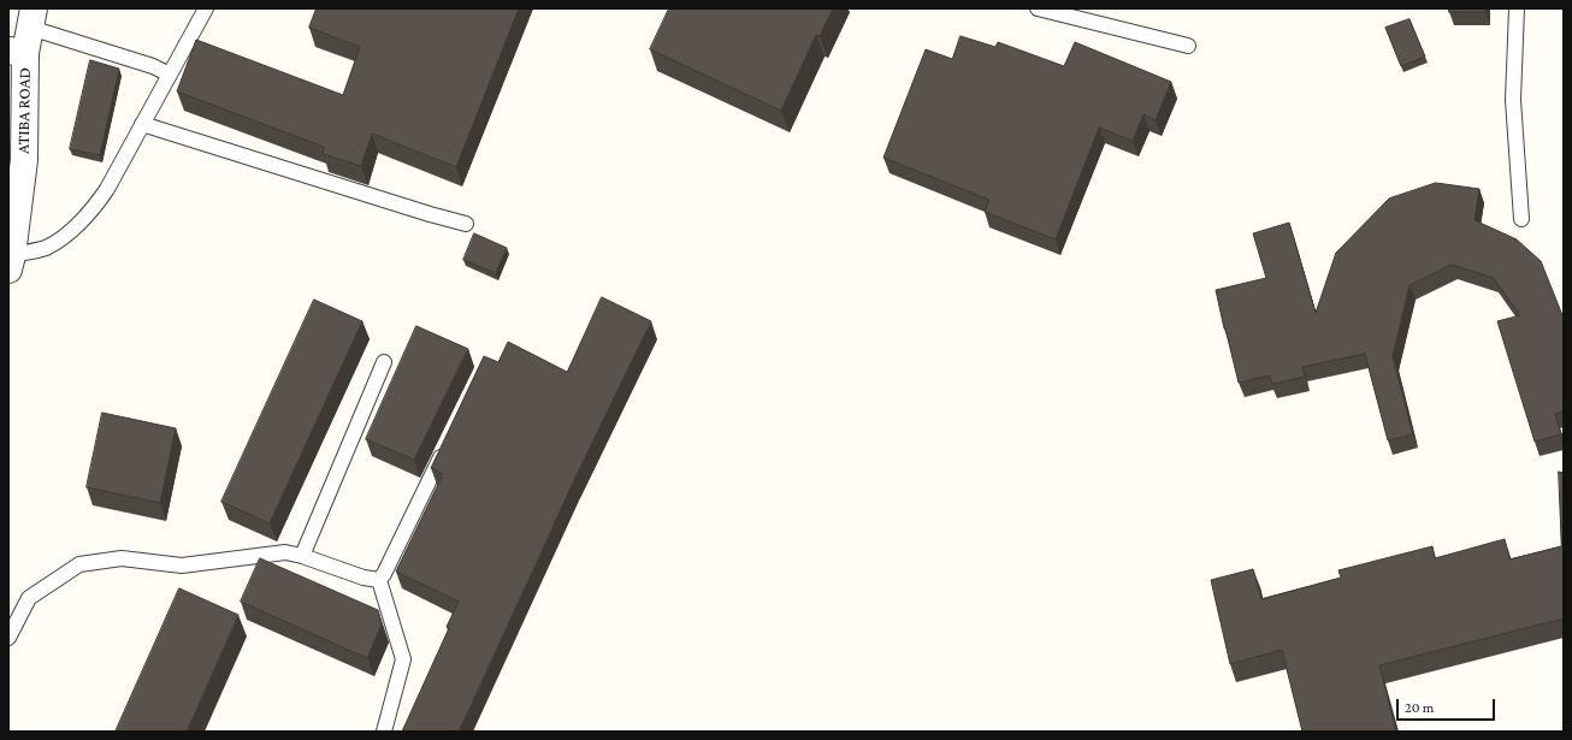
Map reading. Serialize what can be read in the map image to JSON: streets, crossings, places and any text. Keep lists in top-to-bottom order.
{
  "streets": {
    "street": ["ATIBA ROAD"]
  },
  "scale_bar": "20 m"
}
